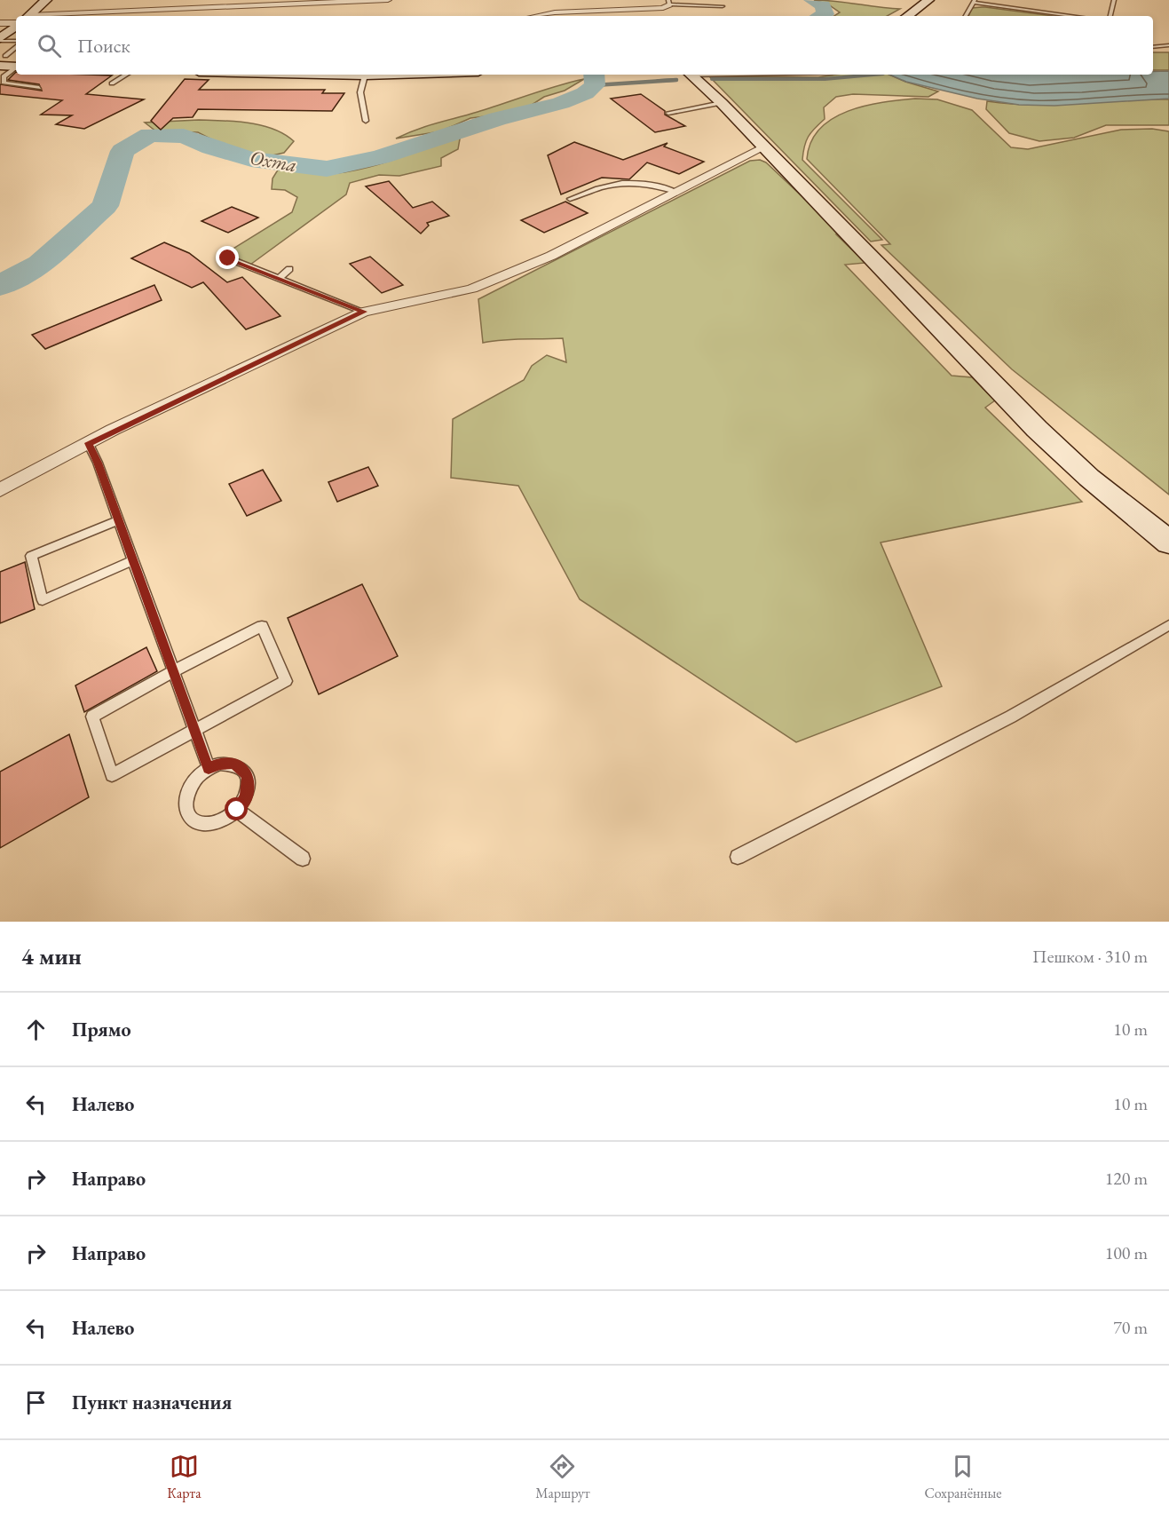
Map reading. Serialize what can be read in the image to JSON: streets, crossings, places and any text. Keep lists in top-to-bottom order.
{
  "water": ["Охта"],
  "page": {
    "search": "Поиск",
    "heading": ["4 мин", "Пешком · 310 m"],
    "list": [
      ["Прямо", "10 m"],
      ["Налево", "10 m"],
      ["Направо", "120 m"],
      ["Направо", "100 m"],
      ["Налево", "70 m"],
      "Пункт назначения"
    ],
    "nav": ["Карта", "Маршрут", "Сохранённые"]
  }
}
